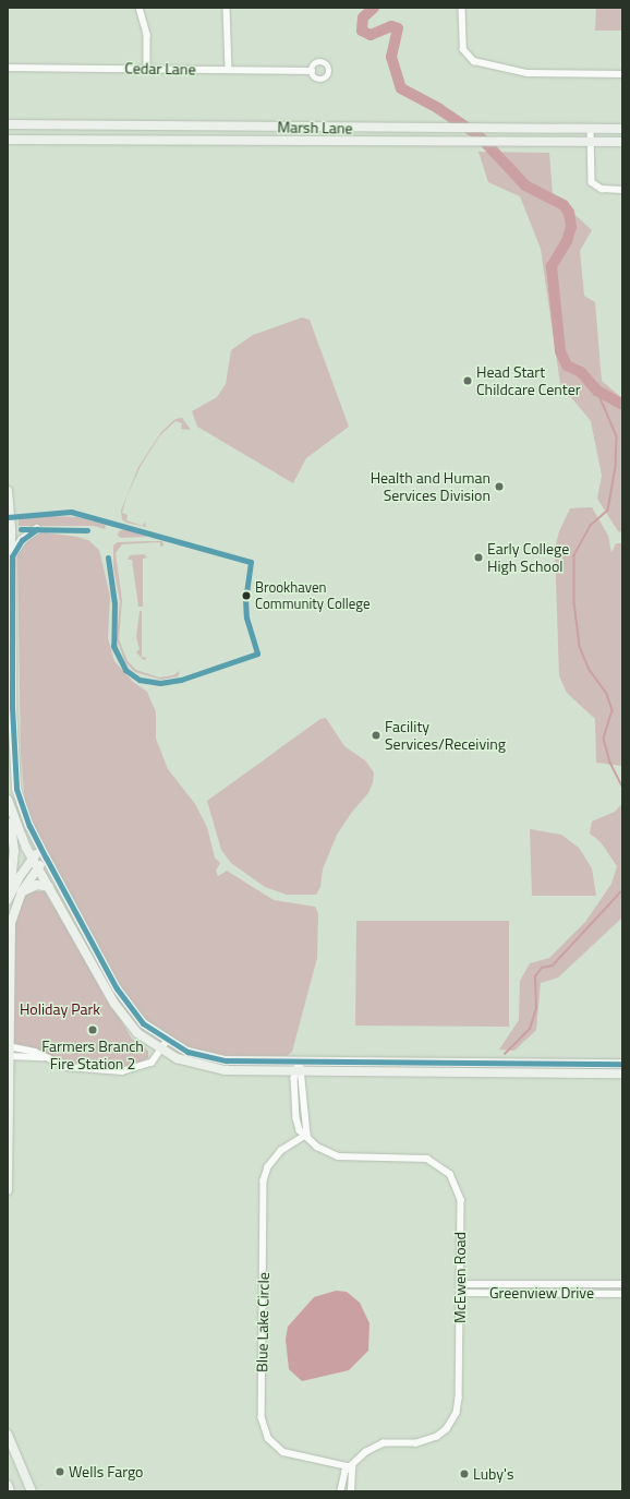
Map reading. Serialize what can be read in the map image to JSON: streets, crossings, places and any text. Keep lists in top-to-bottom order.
{
  "streets": {
    "main road": ["Marsh Lane"],
    "street": [
      "Cedar Lane",
      "McEwen Road",
      "Greenview Drive",
      "Blue Lake Circle"
    ]
  },
  "crossings": [
    ["McEwen Road", "Greenview Drive"],
    ["McEwen Road", "Blue Lake Circle"]
  ],
  "parks": ["Holiday Park"],
  "places": [
    "Head Start Childcare Center",
    "Health and Human Services Division",
    "Early College High School",
    "Brookhaven Community College",
    "Facility Services/Receiving",
    "Farmers Branch Fire Station 2",
    "Wells Fargo",
    "Luby's"
  ]
}
